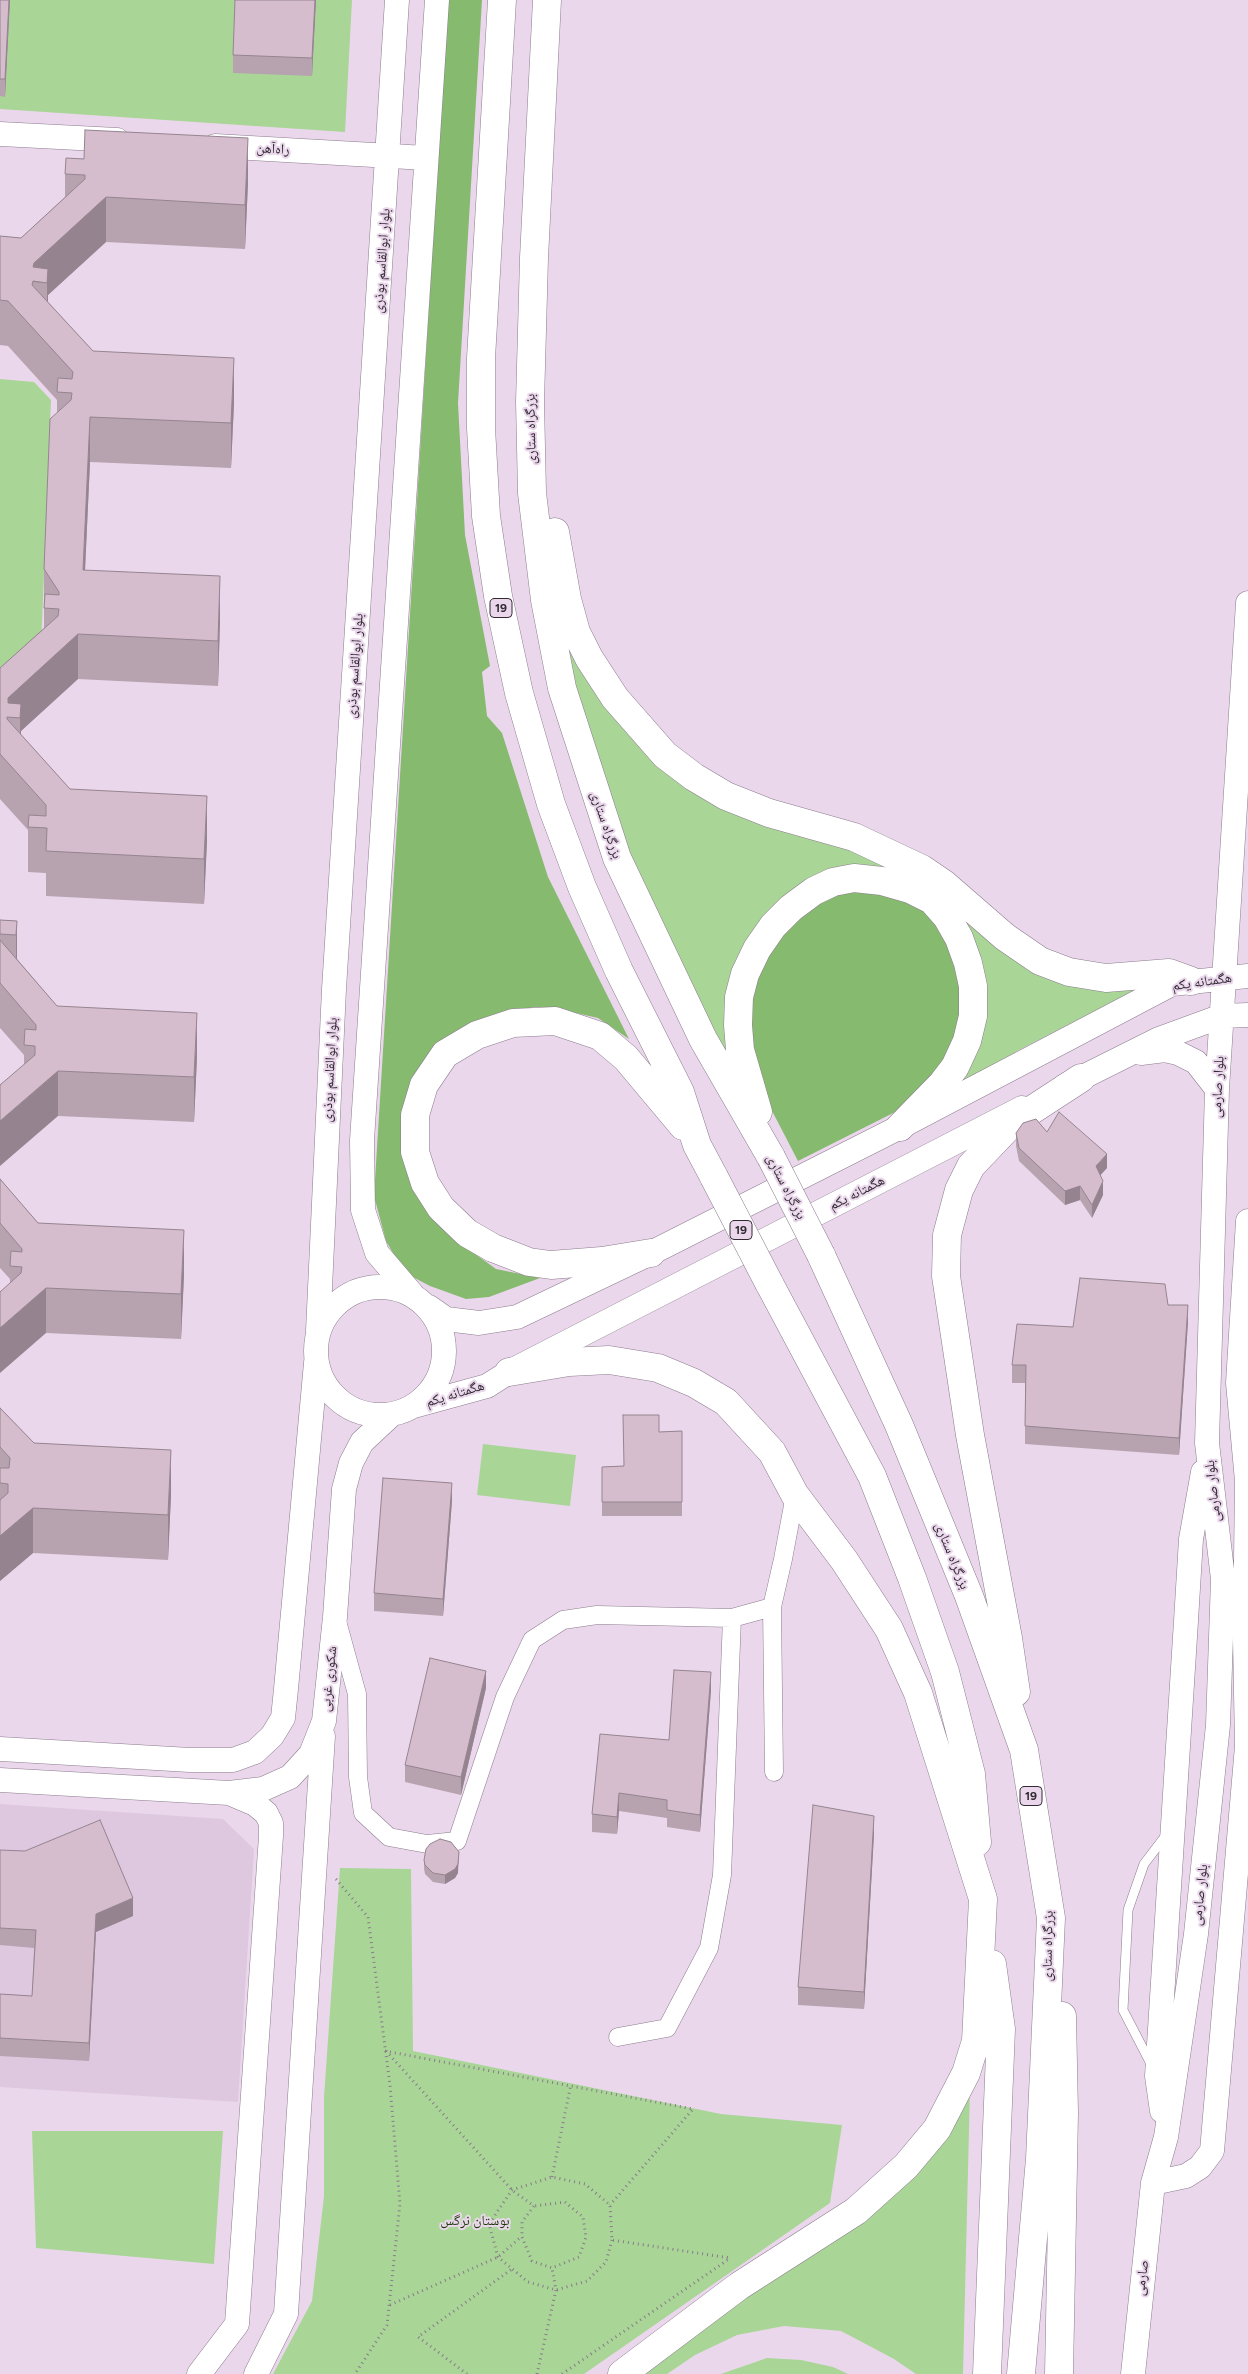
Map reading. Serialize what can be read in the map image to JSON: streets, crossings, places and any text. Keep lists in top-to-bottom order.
{
  "streets": {
    "highway": ["بزرگراه ستاری", "19"],
    "street": [
      "راه‌آهن",
      "بلوار ابوالقاسم بوذری",
      "هگمتانه یکم",
      "بلوار صارمی",
      "شکوری غربی",
      "صارمی"
    ]
  },
  "crossings": [
    ["راه‌آهن", "بلوار ابوالقاسم بوذری"],
    ["بلوار ابوالقاسم بوذری", "هگمتانه یکم"],
    ["بلوار ابوالقاسم بوذری", "شکوری غربی"],
    ["هگمتانه یکم", "بلوار صارمی"],
    ["هگمتانه یکم", "شکوری غربی"],
    ["بلوار صارمی", "صارمی"]
  ],
  "parks": ["بوستان نرگس"]
}
